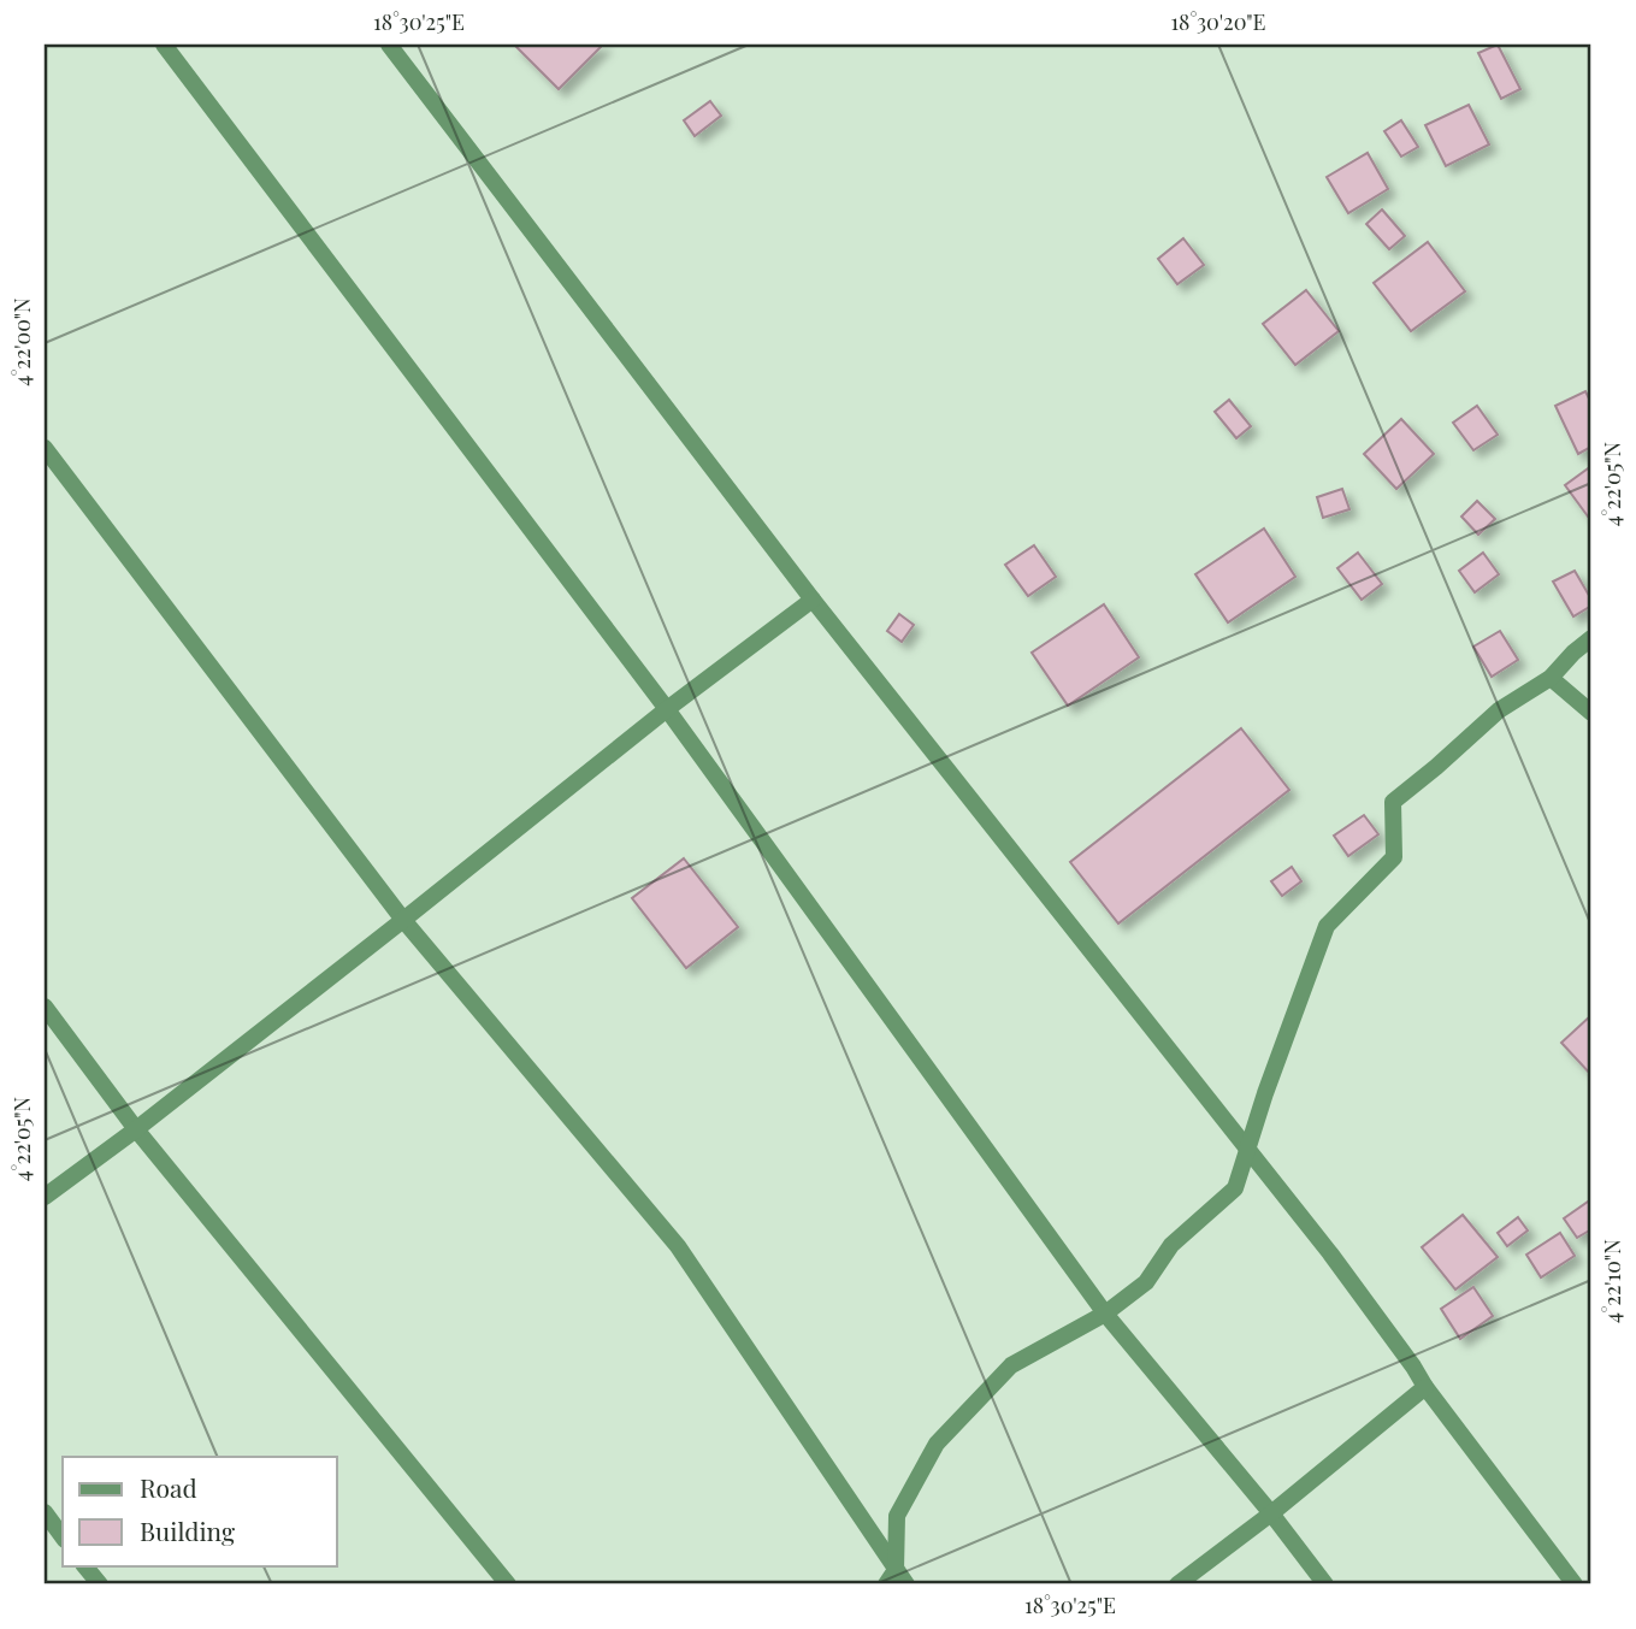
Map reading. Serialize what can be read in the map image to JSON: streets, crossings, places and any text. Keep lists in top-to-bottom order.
{
  "legend": ["Road", "Building"],
  "coordinates": [
    "18°30'25\"E",
    "18°30'20\"E",
    "4°22'00\"N",
    "4°22'05\"N",
    "4°22'10\"N"
  ]
}
